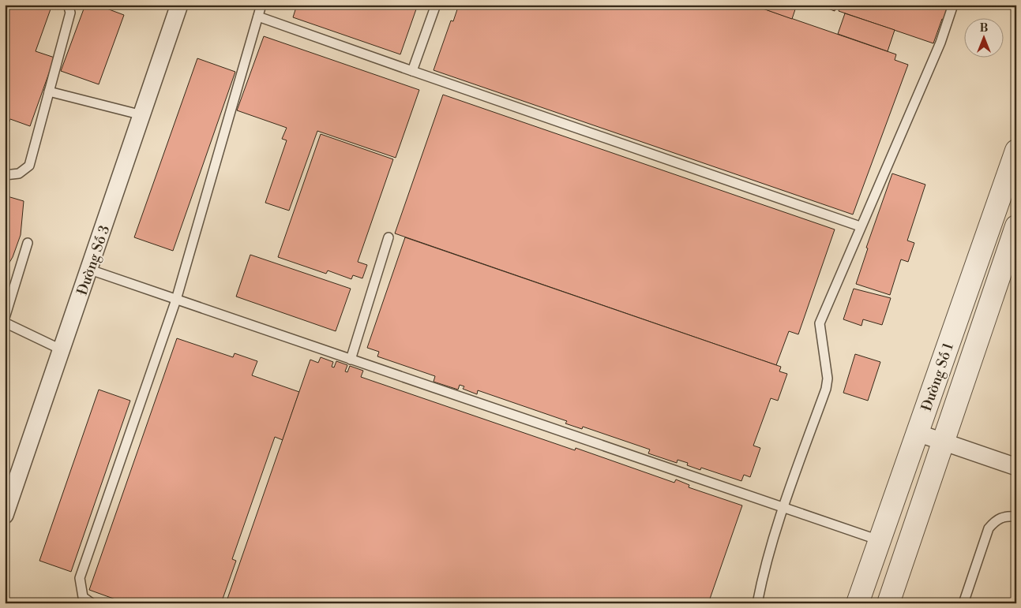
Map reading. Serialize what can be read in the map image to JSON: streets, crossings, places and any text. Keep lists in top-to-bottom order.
{
  "streets": {
    "street": ["Đường Số 3", "Đường Số 1"]
  },
  "north": "top"
}
